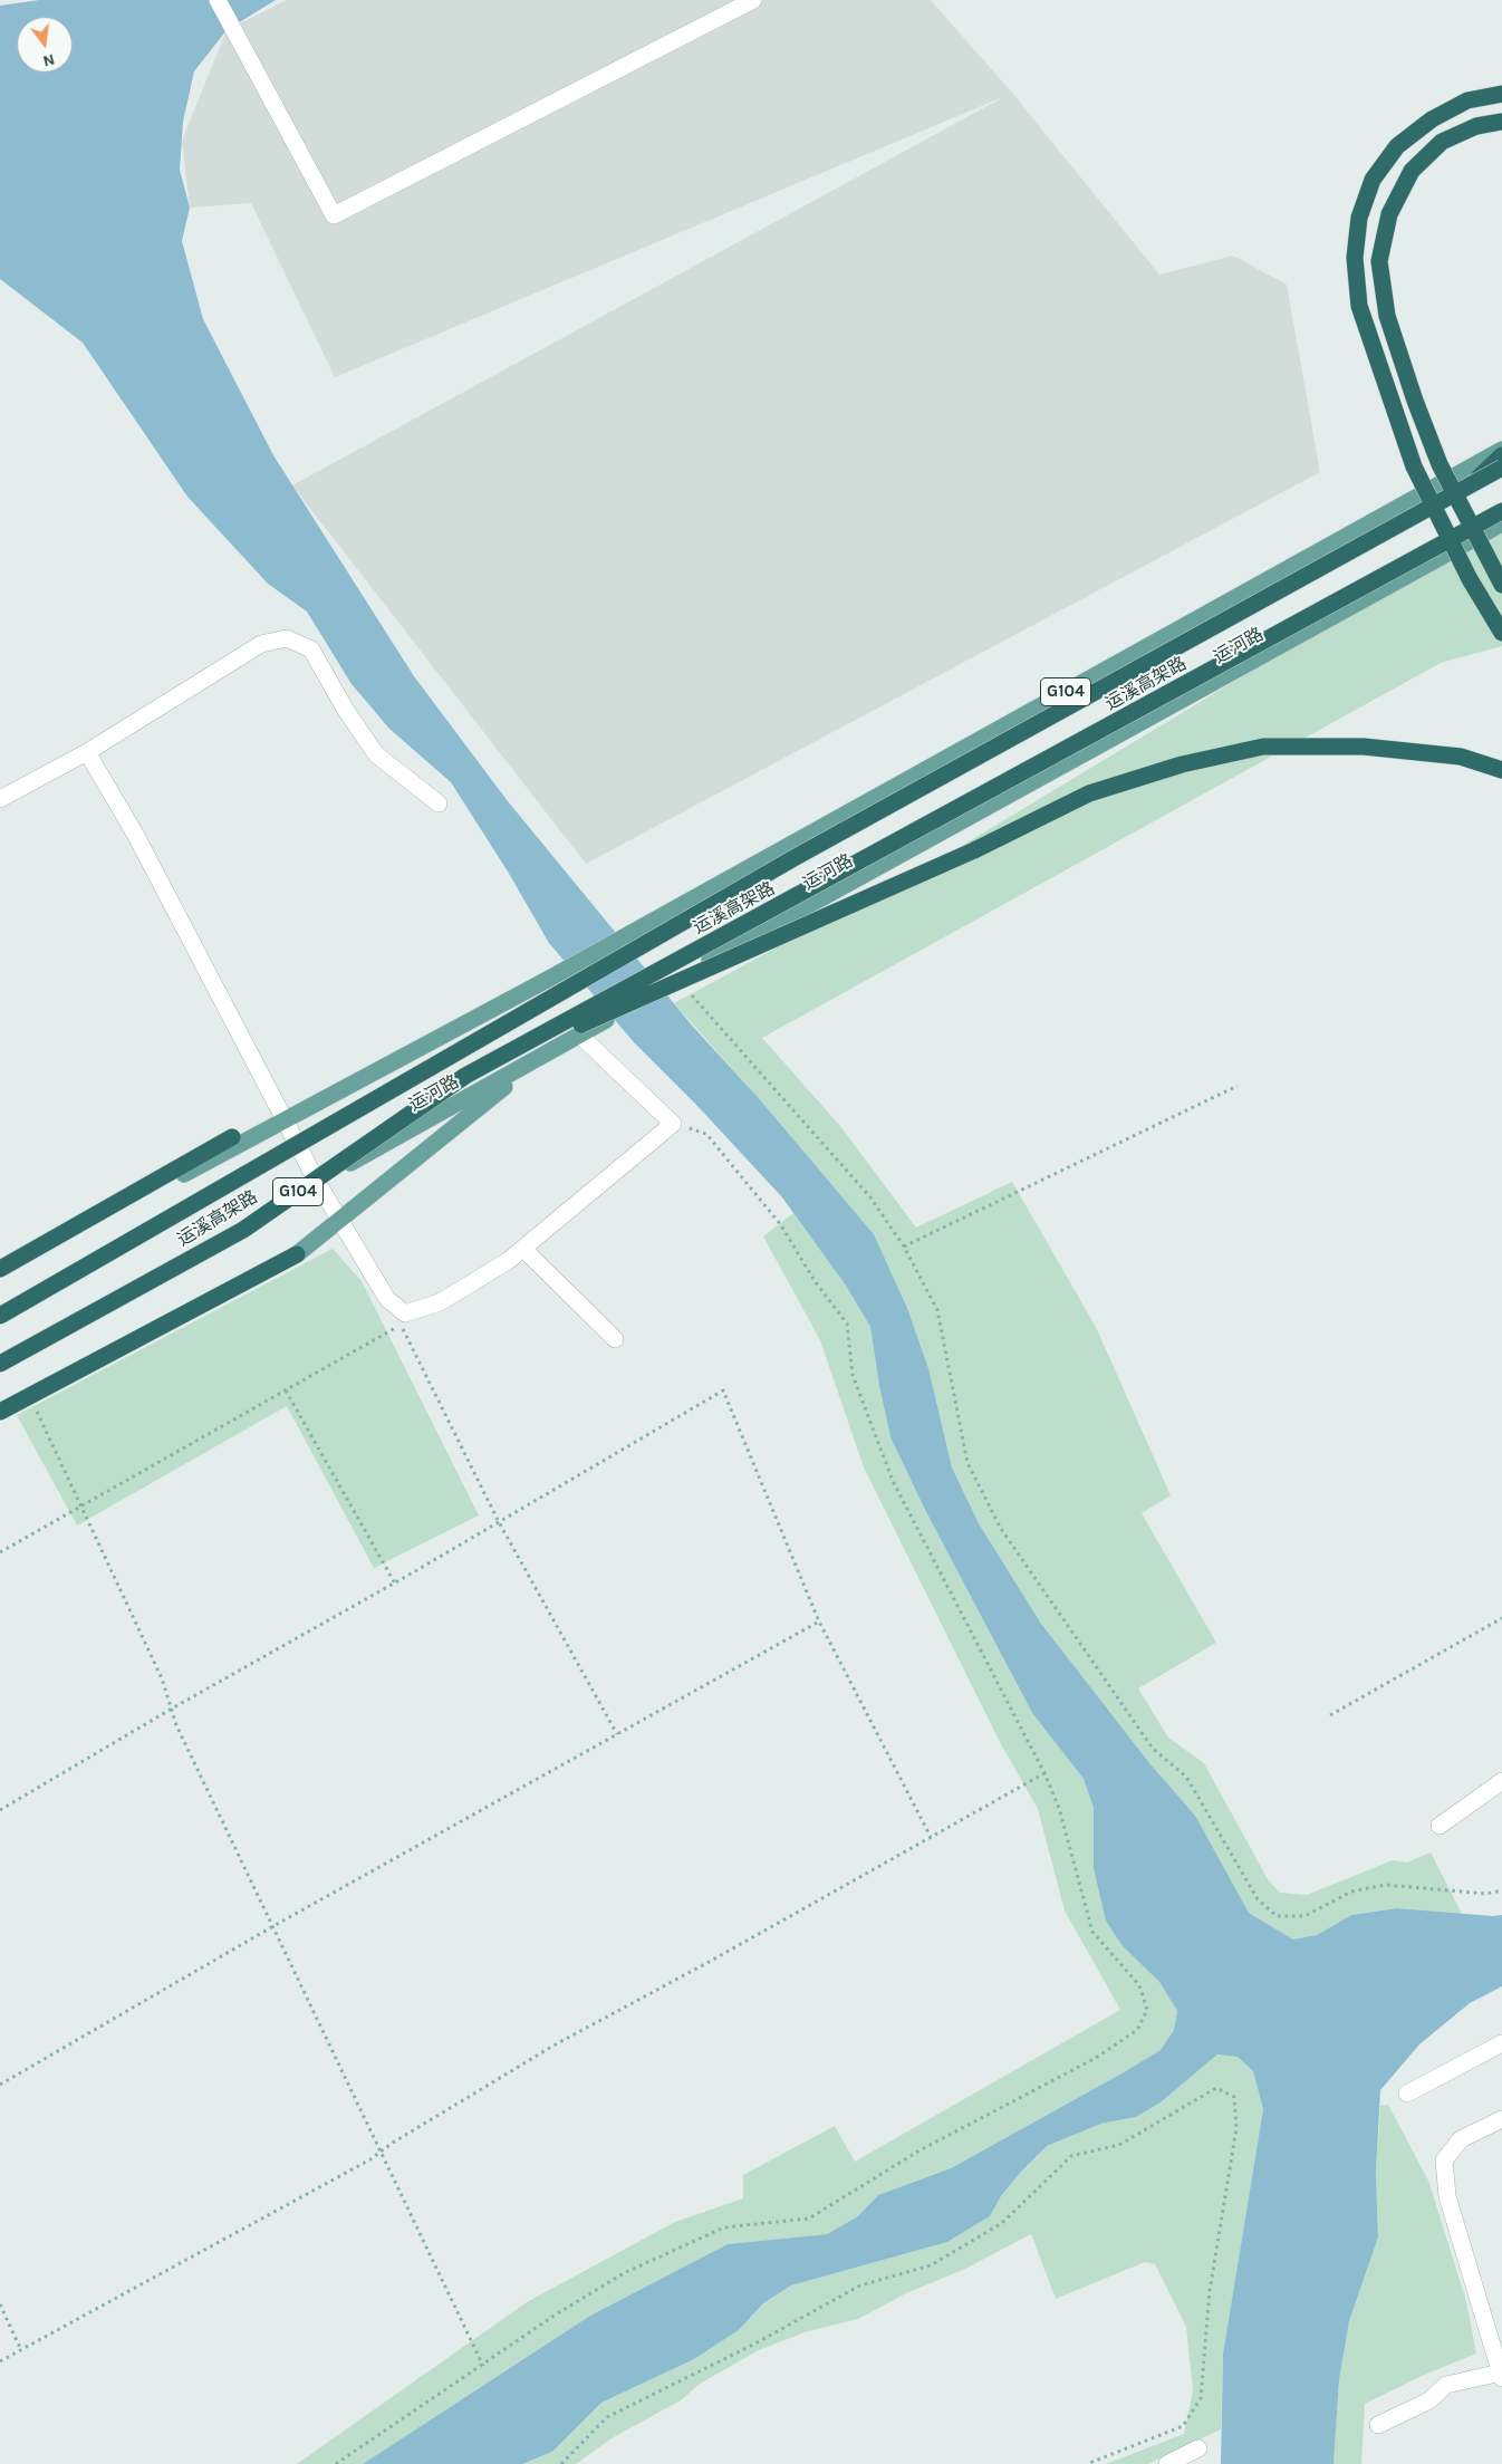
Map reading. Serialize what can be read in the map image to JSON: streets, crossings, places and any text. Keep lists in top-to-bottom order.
{
  "streets": {
    "highway": ["运溪高架路"],
    "main road": ["运河路", "G104"]
  },
  "north": "bottom"
}
